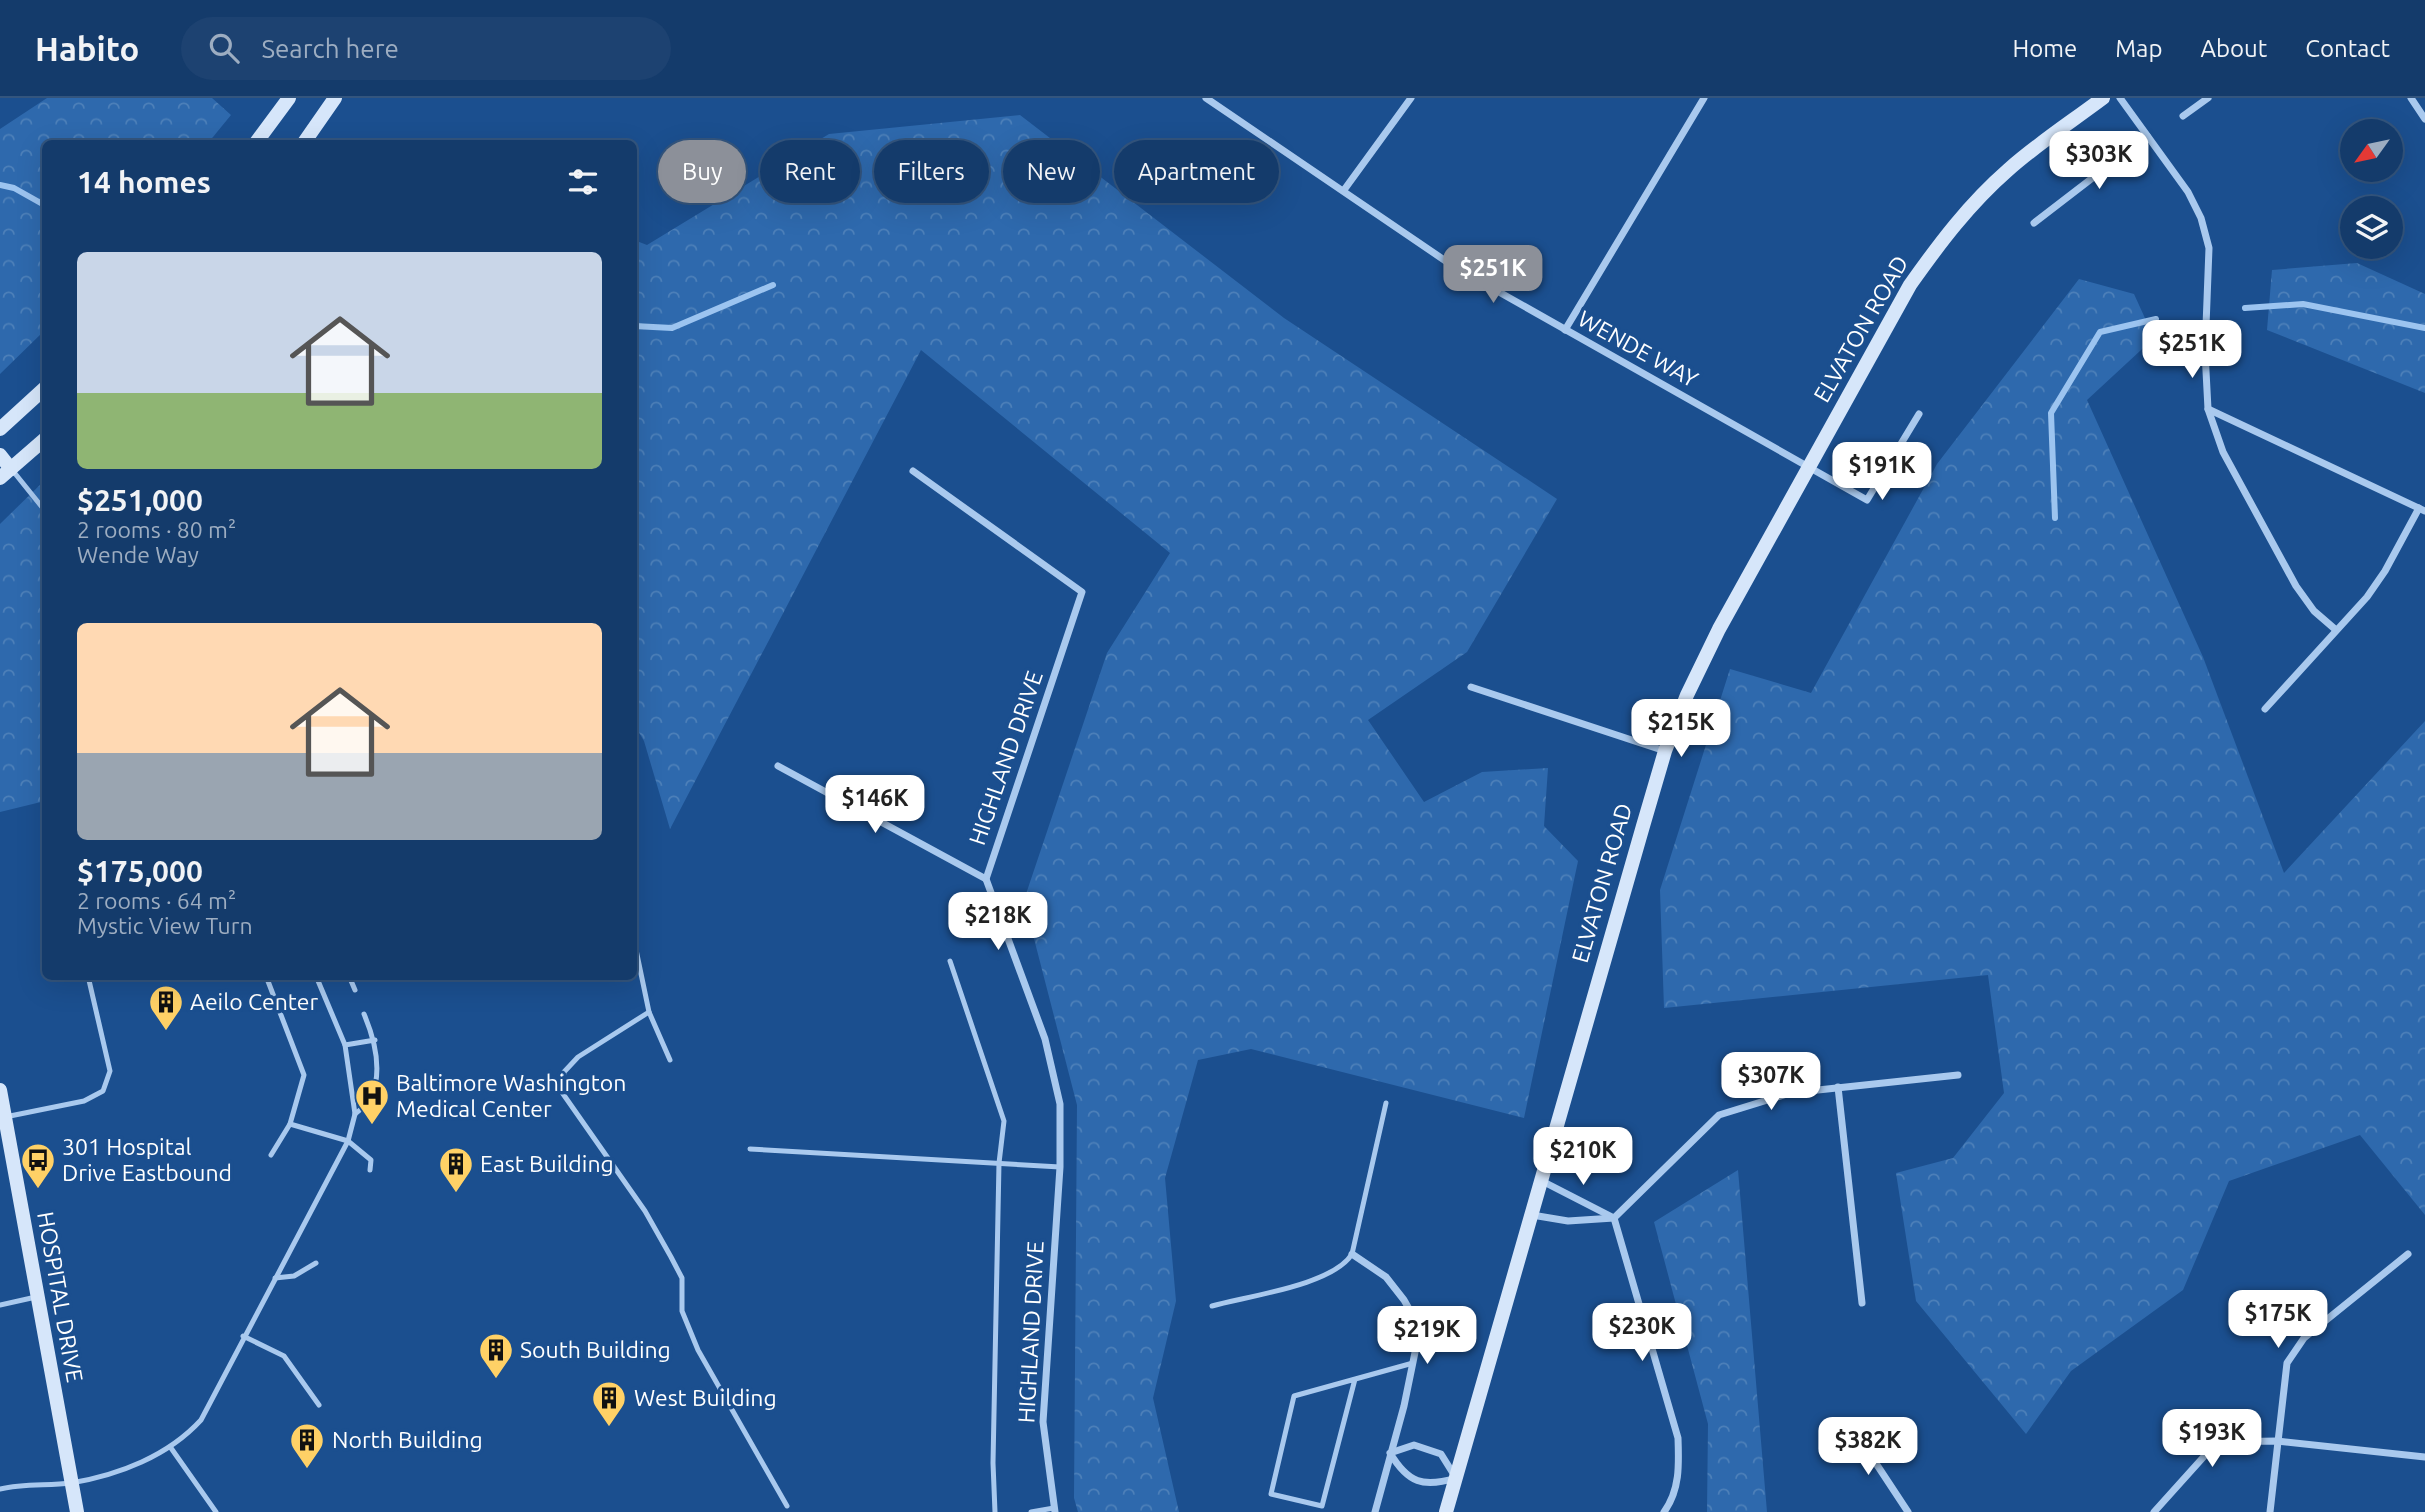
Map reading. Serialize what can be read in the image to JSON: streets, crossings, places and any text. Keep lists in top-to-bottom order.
{
  "streets": {
    "street": [
      "ELVATON ROAD",
      "WENDE WAY",
      "HIGHLAND DRIVE",
      "HOSPITAL DRIVE"
    ]
  },
  "crossings": [
    ["ELVATON ROAD", "WENDE WAY"]
  ],
  "places": {
    "building": [
      "Aeilo Center",
      "East Building",
      "South Building",
      "West Building",
      "North Building"
    ],
    "hospital": ["Baltimore Washington Medical Center"],
    "bus stop": ["301 Hospital Drive Eastbound"]
  },
  "north": "bottom left",
  "page": {
    "header": "Habito",
    "search": "Search here",
    "nav": [
      "Home",
      "Map",
      "About",
      "Contact"
    ],
    "price": [
      "$303K",
      "$251K",
      "$251K",
      "$191K",
      "$215K",
      "$146K",
      "$218K",
      "$307K",
      "$210K",
      "$175K",
      "$230K",
      "$219K",
      "$193K",
      "$382K"
    ],
    "chip": [
      "Buy",
      "Rent",
      "Filters",
      "New",
      "Apartment"
    ],
    "heading": "14 homes",
    "list": [
      {
        "name": "$251,000",
        "note": "2 rooms · 80 m² · Wende Way"
      },
      {
        "name": "$175,000",
        "note": "2 rooms · 64 m² · Mystic View Turn"
      }
    ]
  }
}
